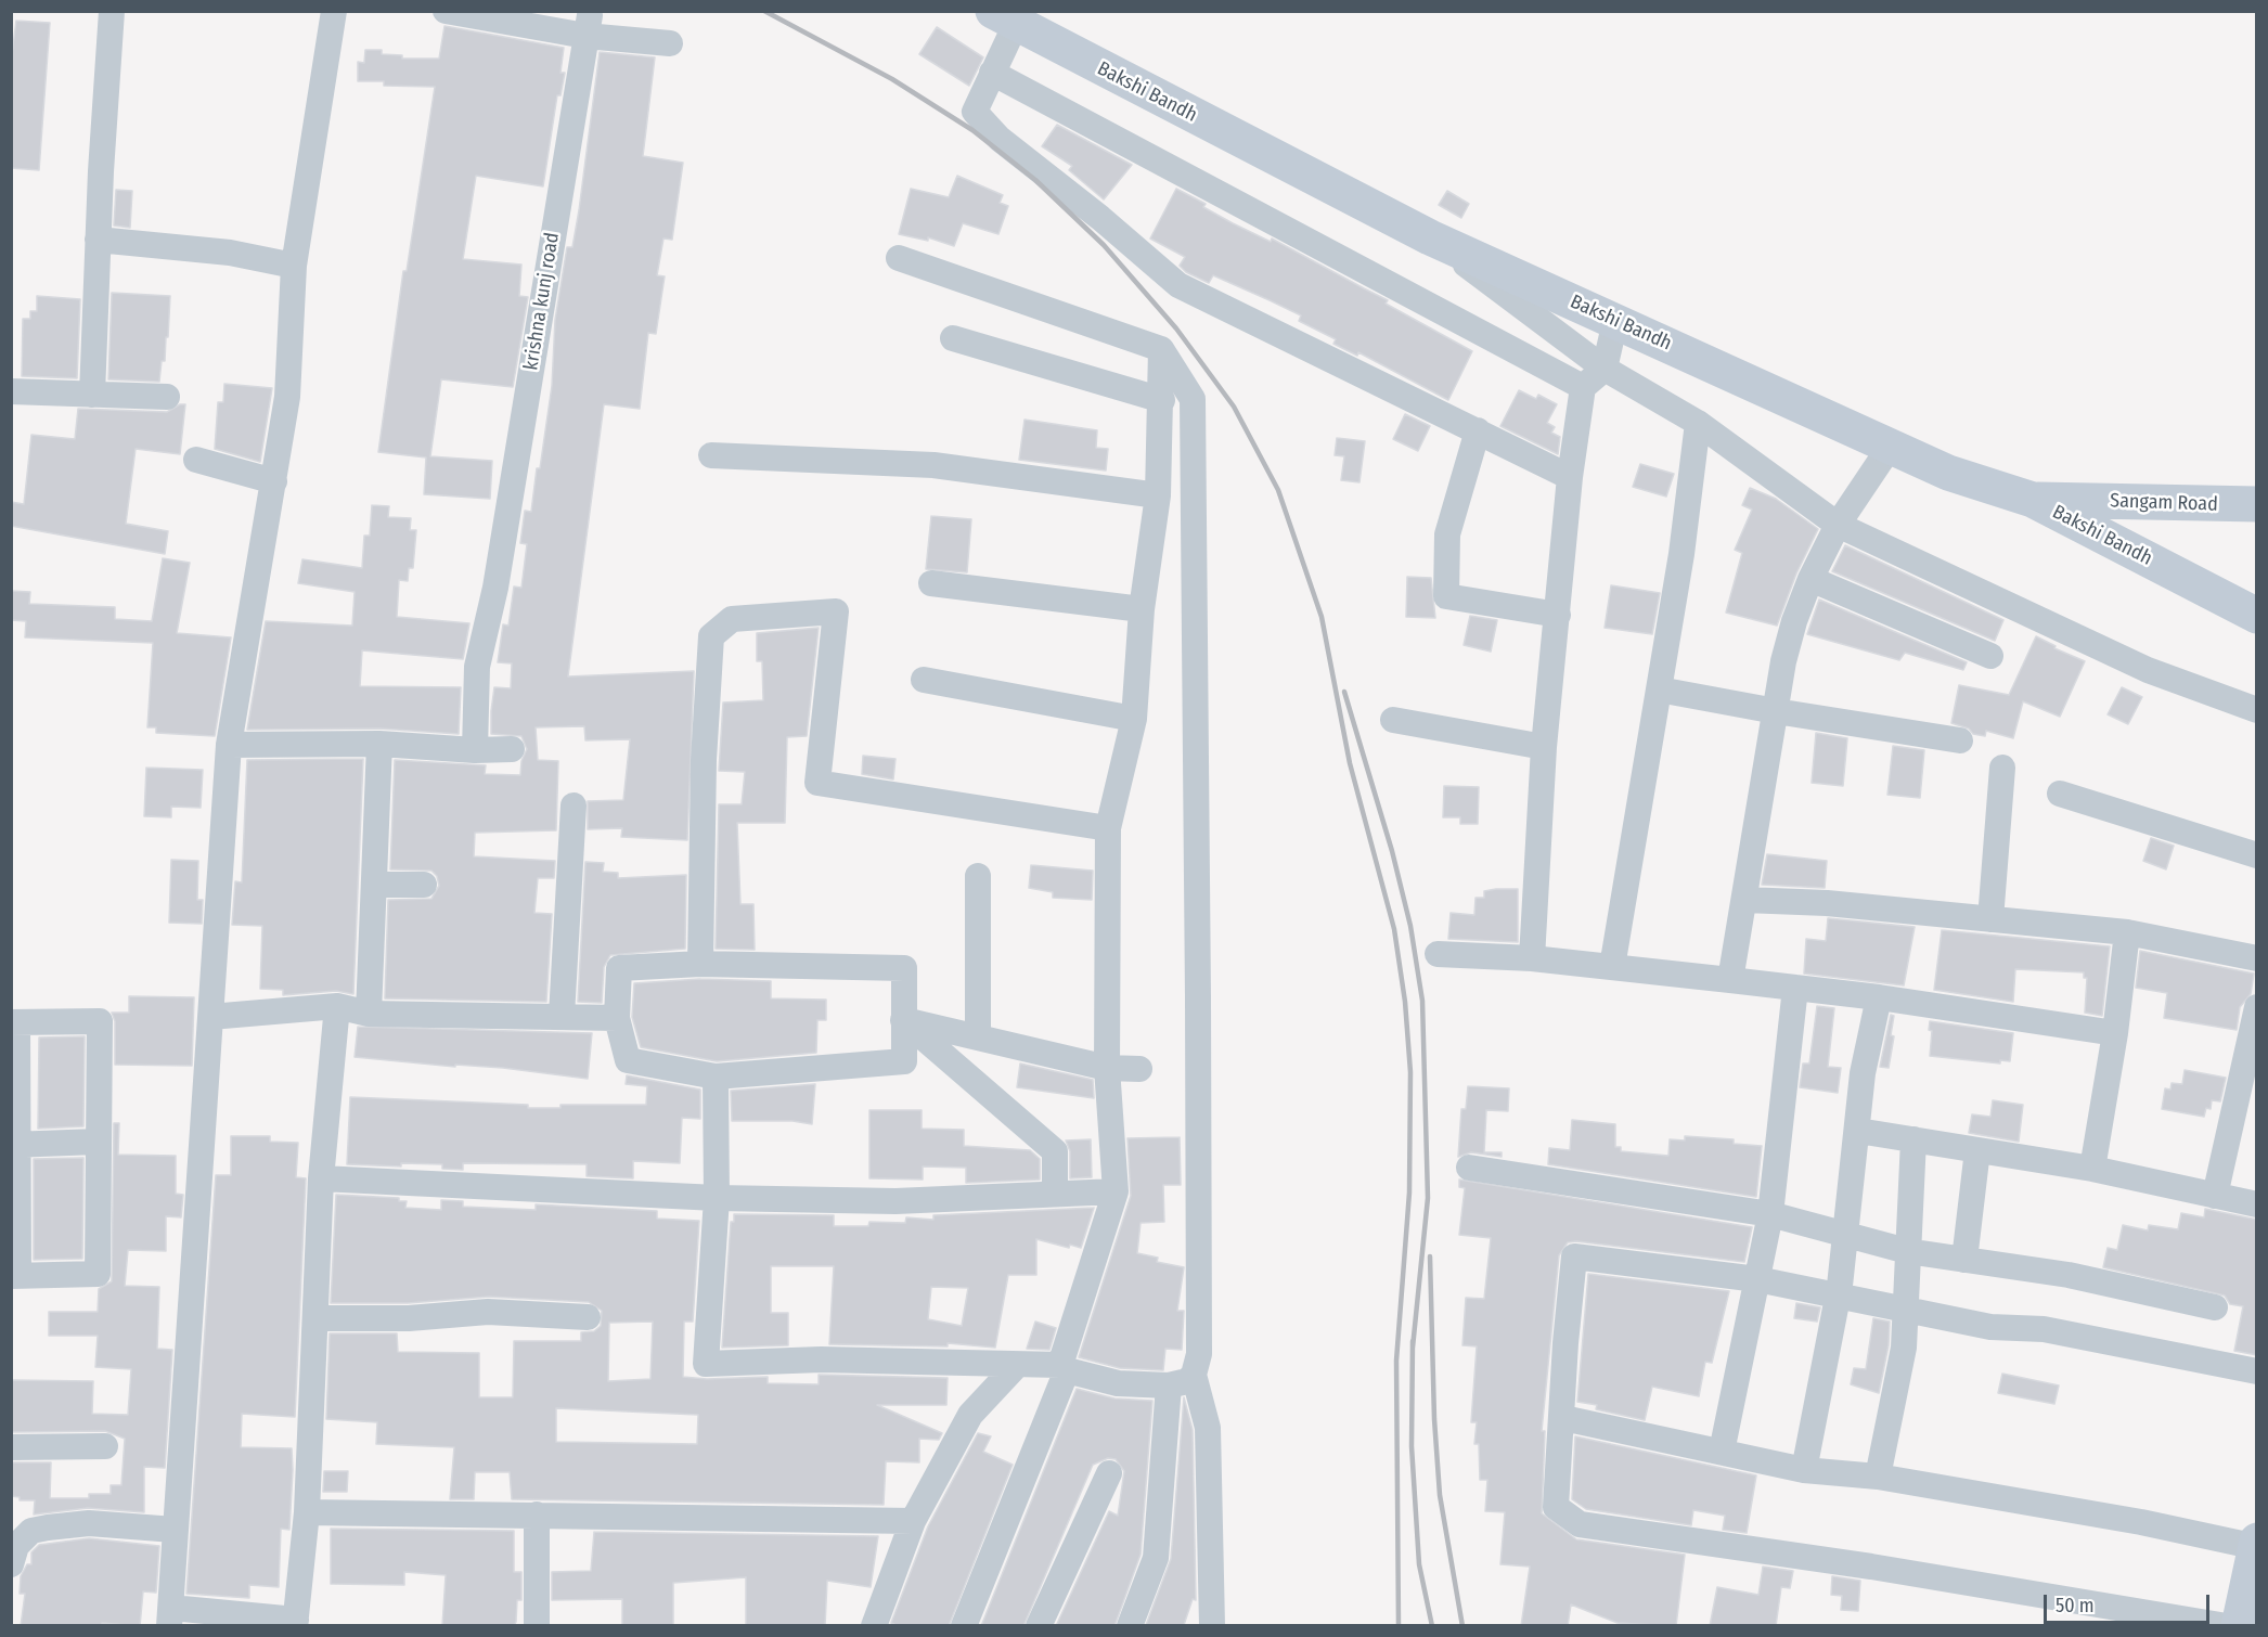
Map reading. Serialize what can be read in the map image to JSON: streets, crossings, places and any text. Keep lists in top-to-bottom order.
{
  "streets": {
    "main road": ["Bakshi Bandh", "Sangam Road"],
    "street": ["krishna kunj road"]
  },
  "crossings": [
    ["Bakshi Bandh", "Sangam Road"]
  ],
  "scale_bar": "50 m"
}
